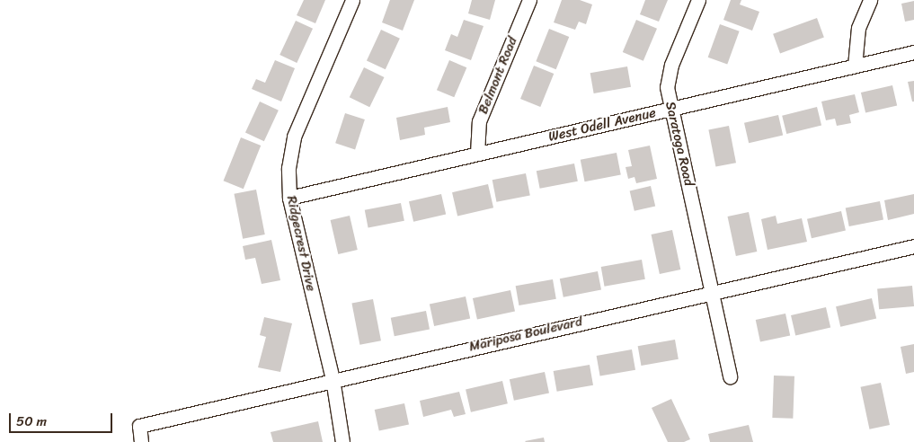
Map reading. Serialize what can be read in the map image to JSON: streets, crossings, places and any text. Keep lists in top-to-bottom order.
{
  "streets": {
    "street": [
      "Belmont Road",
      "West Odell Avenue",
      "Saratoga Road",
      "Ridgecrest Drive",
      "Mariposa Boulevard"
    ]
  },
  "crossings": [
    ["Belmont Road", "West Odell Avenue"],
    ["West Odell Avenue", "Saratoga Road"],
    ["West Odell Avenue", "Ridgecrest Drive"],
    ["Saratoga Road", "Mariposa Boulevard"],
    ["Ridgecrest Drive", "Mariposa Boulevard"]
  ],
  "scale_bar": "50 m"
}
